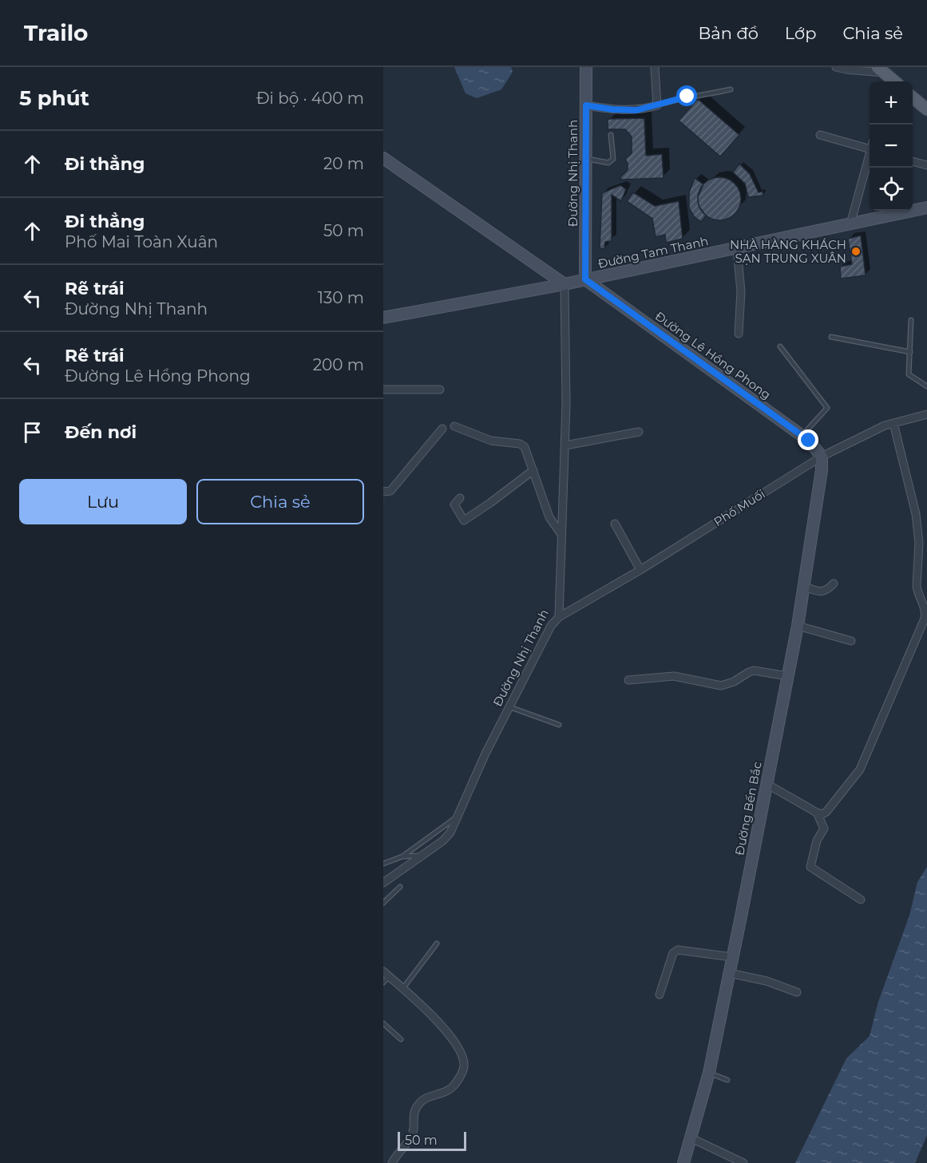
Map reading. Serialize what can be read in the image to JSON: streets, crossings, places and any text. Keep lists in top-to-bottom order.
{
  "streets": {
    "main road": [
      "Đường Nhị Thanh",
      "Đường Tam Thanh",
      "Đường Lê Hồng Phong",
      "Đường Bến Bắc"
    ],
    "street": ["Phố Muối"]
  },
  "crossings": [
    ["Đường Nhị Thanh", "Đường Tam Thanh"],
    ["Đường Nhị Thanh", "Đường Lê Hồng Phong"],
    ["Đường Nhị Thanh", "Phố Muối"],
    ["Đường Tam Thanh", "Đường Lê Hồng Phong"],
    ["Đường Lê Hồng Phong", "Phố Muối"],
    ["Đường Lê Hồng Phong", "Đường Bến Bắc"],
    ["Phố Muối", "Đường Bến Bắc"]
  ],
  "places": ["NHÀ HÀNG KHÁCH SẠN TRUNG XUÂN"],
  "scale_bar": "50 m",
  "page": {
    "header": "Trailo",
    "nav": ["Bản đồ", "Lớp", "Chia sẻ"],
    "heading": ["5 phút", "Đi bộ · 400 m"],
    "map_buttons": ["+", "−"],
    "list": [
      ["Đi thẳng", "20 m"],
      ["Đi thẳng", "Phố Mai Toàn Xuân", "50 m"],
      ["Rẽ trái", "Đường Nhị Thanh", "130 m"],
      ["Rẽ trái", "Đường Lê Hồng Phong", "200 m"],
      "Đến nơi"
    ],
    "buttons": ["Lưu", "Chia sẻ"],
    "scale": "50 m"
  }
}
